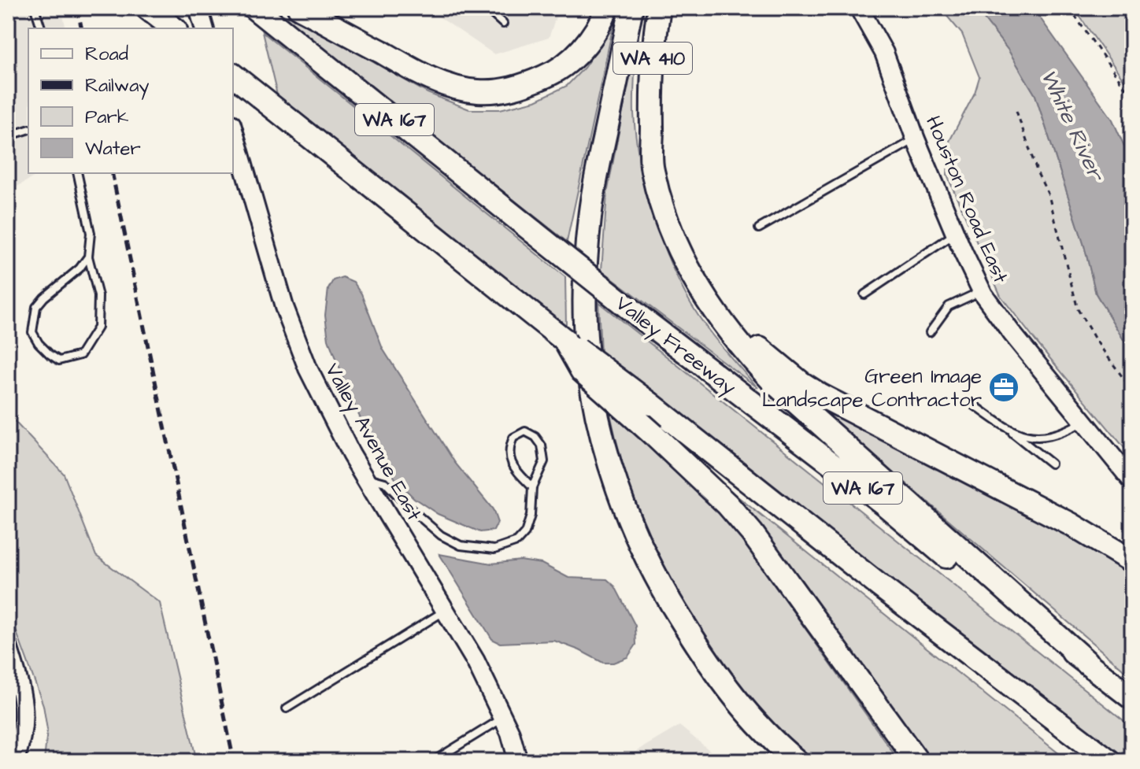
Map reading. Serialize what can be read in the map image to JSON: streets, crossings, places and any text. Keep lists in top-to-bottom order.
{
  "streets": {
    "highway": ["WA 410", "WA 167", "Valley Freeway"],
    "main road": ["Houston Road East", "Valley Avenue East"]
  },
  "water": ["White River"],
  "places": {
    "office": ["Green Image Landscape Contractor"]
  },
  "legend": [
    "Road",
    "Railway",
    "Park",
    "Water"
  ]
}
